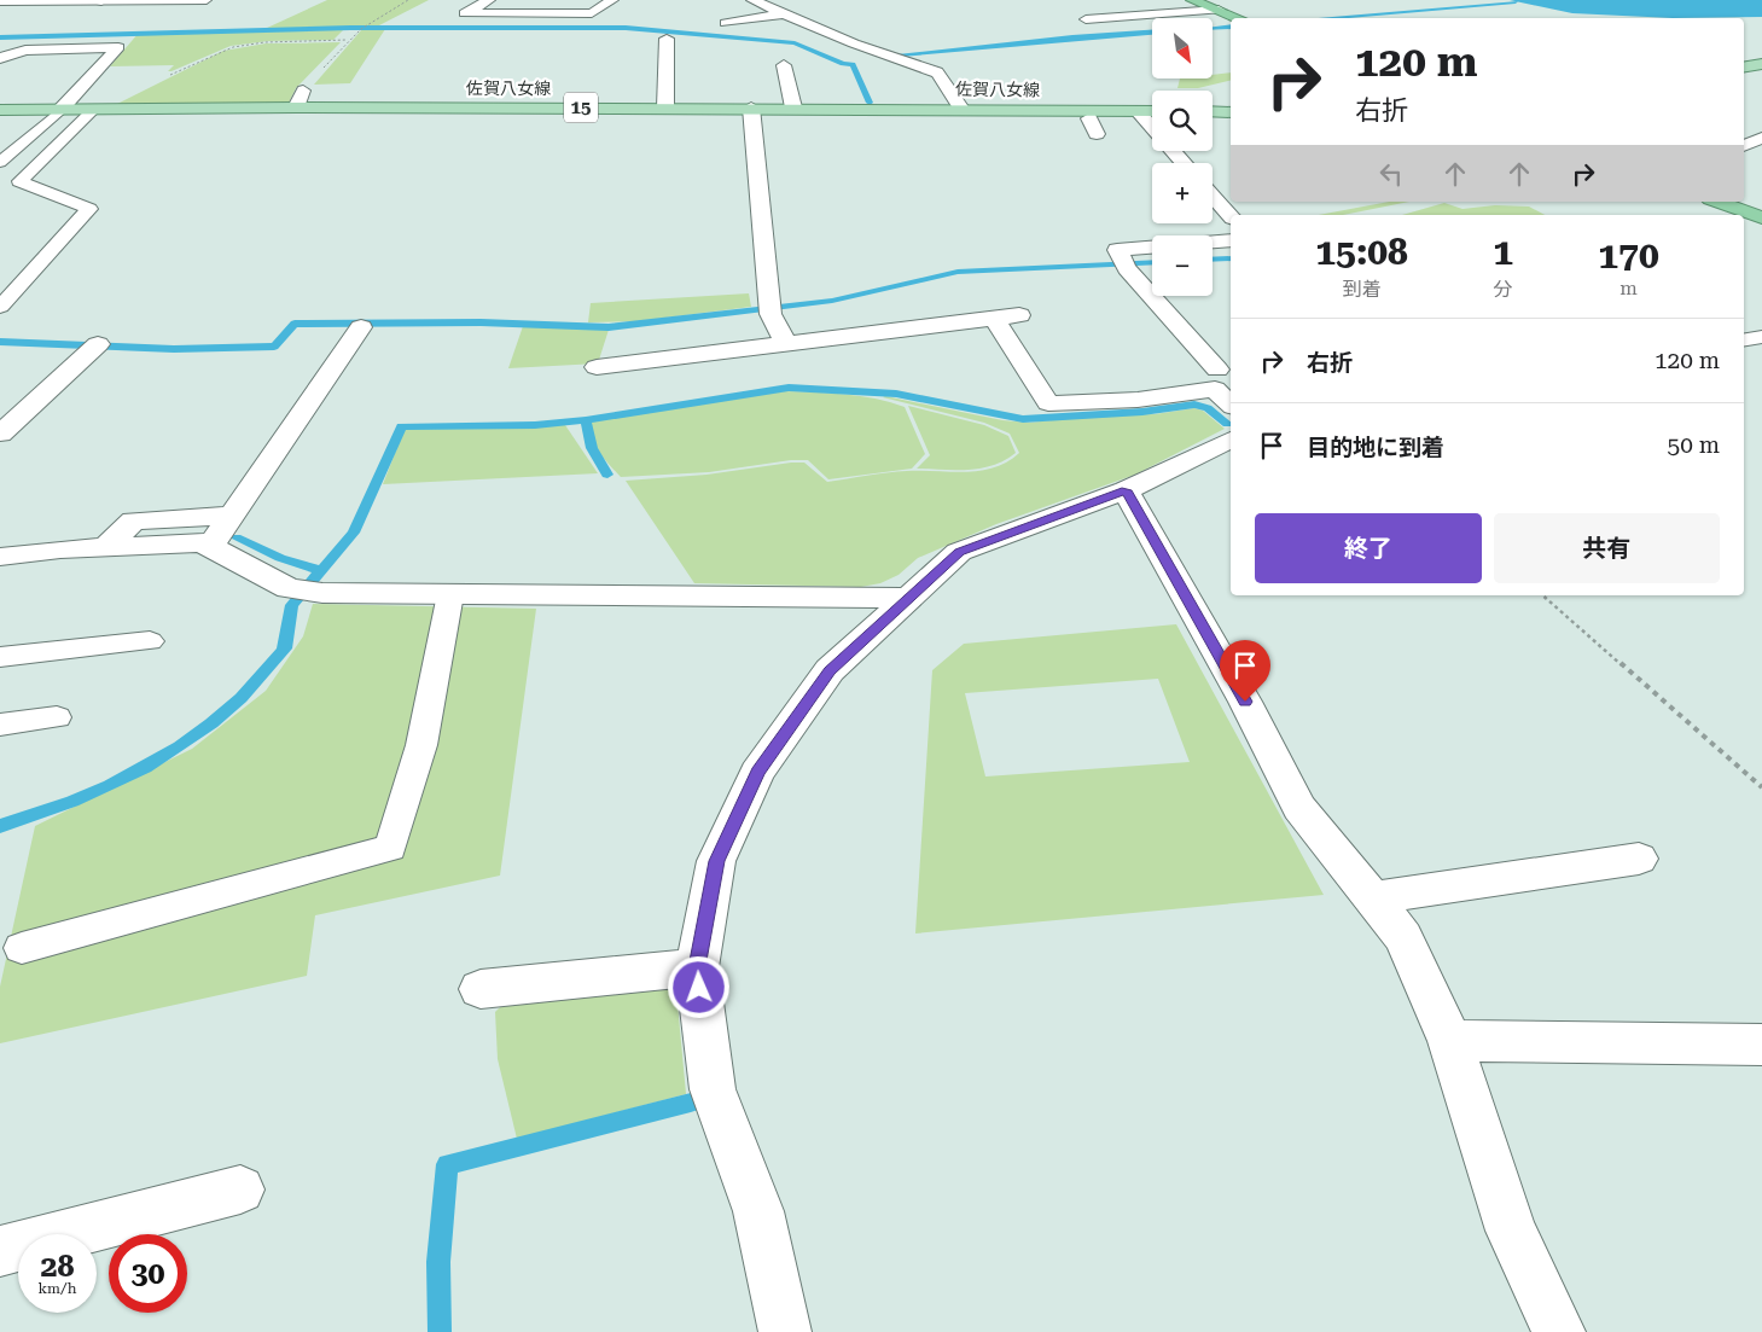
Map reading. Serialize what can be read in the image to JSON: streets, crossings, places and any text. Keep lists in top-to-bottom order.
{
  "streets": {
    "main road": ["佐賀八女線", "15"]
  },
  "north": "bottom right",
  "page": {
    "map_buttons": ["+", "−"],
    "turn": ["120 m", "右折"],
    "eta": [
      "15:08",
      "到着",
      "1",
      "分",
      "170",
      "m"
    ],
    "list": [
      {
        "name": "右折",
        "value": "120 m"
      },
      {
        "name": "目的地に到着",
        "value": "50 m"
      }
    ],
    "buttons": ["終了", "共有"],
    "speed": "28 km/h",
    "limit": "30"
  }
}
